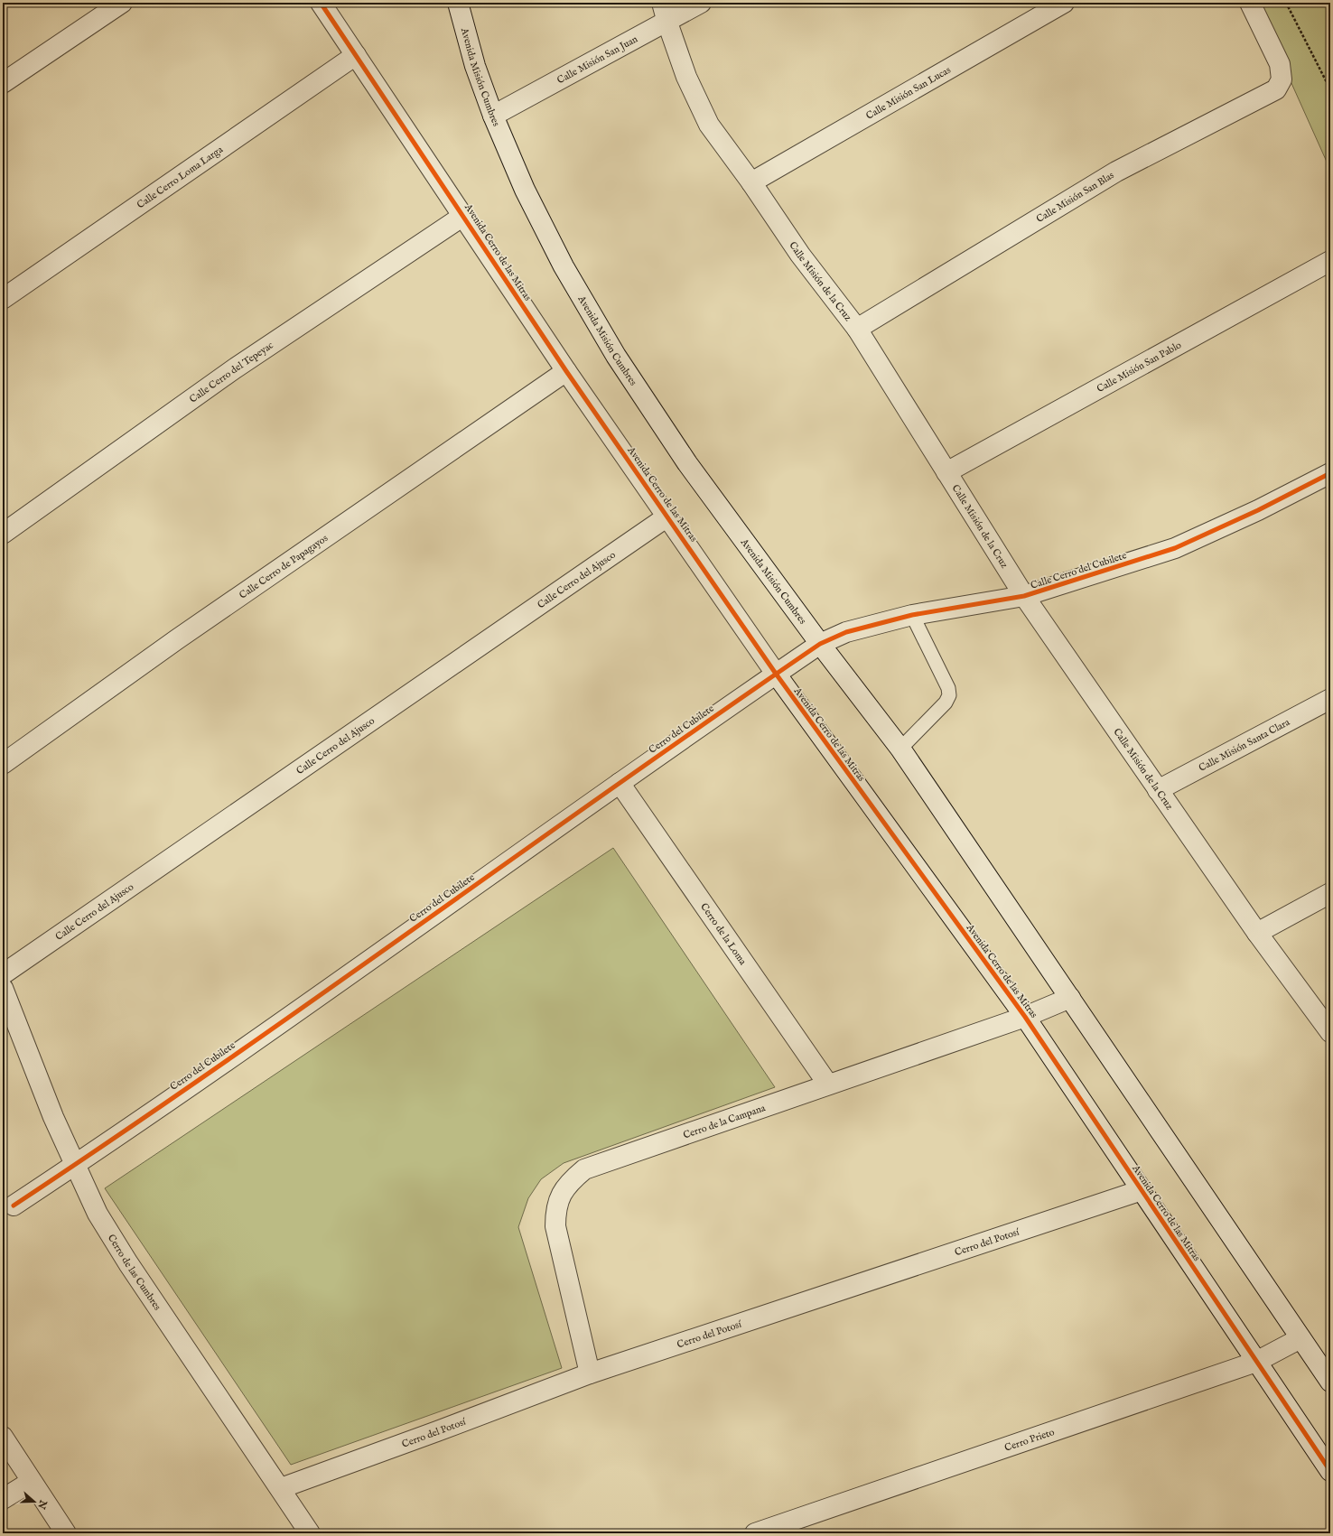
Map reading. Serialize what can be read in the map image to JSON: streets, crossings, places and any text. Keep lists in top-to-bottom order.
{
  "streets": {
    "street": [
      "Calle Misión San Juan",
      "Avenida Misión Cumbres",
      "Calle Misión San Lucas",
      "Calle Cerro Loma Larga",
      "Calle Misión San Blas",
      "Avenida Cerro de las Mitras",
      "Calle Misión de la Cruz",
      "Calle Misión San Pablo",
      "Calle Cerro del Tepeyac",
      "Calle Cerro de Papagayos",
      "Calle Cerro del Cubilete",
      "Calle Cerro del Ajusco",
      "Cerro del Cubilete",
      "Calle Misión Santa Clara",
      "Cerro de la Loma",
      "Cerro de la Campana",
      "Cerro del Potosí",
      "Cerro de las Cumbres",
      "Cerro Prieto"
    ]
  },
  "crossings": [
    ["Calle Misión San Juan", "Avenida Misión Cumbres"],
    ["Calle Misión San Juan", "Calle Misión de la Cruz"],
    ["Avenida Misión Cumbres", "Calle Cerro del Cubilete"],
    ["Avenida Misión Cumbres", "Cerro del Cubilete"],
    ["Calle Misión San Lucas", "Calle Misión de la Cruz"],
    ["Calle Cerro Loma Larga", "Avenida Cerro de las Mitras"],
    ["Calle Misión San Blas", "Calle Misión de la Cruz"],
    ["Avenida Cerro de las Mitras", "Calle Cerro del Tepeyac"],
    ["Avenida Cerro de las Mitras", "Calle Cerro de Papagayos"],
    ["Avenida Cerro de las Mitras", "Calle Cerro del Ajusco"],
    ["Avenida Cerro de las Mitras", "Cerro del Cubilete"],
    ["Avenida Cerro de las Mitras", "Cerro de la Campana"],
    ["Avenida Cerro de las Mitras", "Cerro del Potosí"],
    ["Avenida Cerro de las Mitras", "Cerro Prieto"],
    ["Calle Misión de la Cruz", "Calle Misión San Pablo"],
    ["Calle Misión de la Cruz", "Calle Cerro del Cubilete"],
    ["Calle Misión de la Cruz", "Calle Misión Santa Clara"],
    ["Calle Cerro del Cubilete", "Cerro del Cubilete"],
    ["Cerro del Cubilete", "Cerro de la Loma"],
    ["Cerro del Cubilete", "Cerro de las Cumbres"],
    ["Cerro de la Loma", "Cerro de la Campana"],
    ["Cerro de la Campana", "Cerro del Potosí"],
    ["Cerro del Potosí", "Cerro de las Cumbres"]
  ],
  "north": "right"
}
